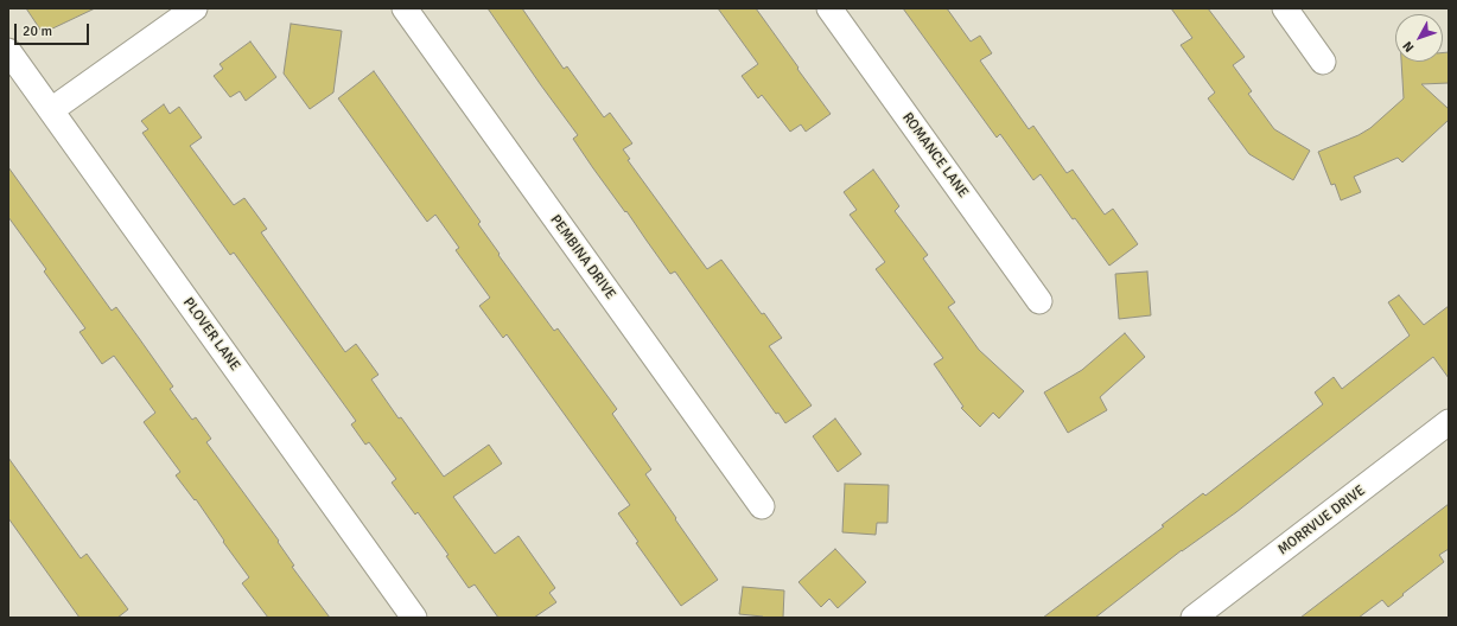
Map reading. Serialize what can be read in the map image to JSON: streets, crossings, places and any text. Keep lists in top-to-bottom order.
{
  "streets": {
    "street": [
      "ROMANCE LANE",
      "PEMBINA DRIVE",
      "PLOVER LANE",
      "MORRVUE DRIVE"
    ]
  },
  "scale_bar": "20 m",
  "north": "bottom left"
}
